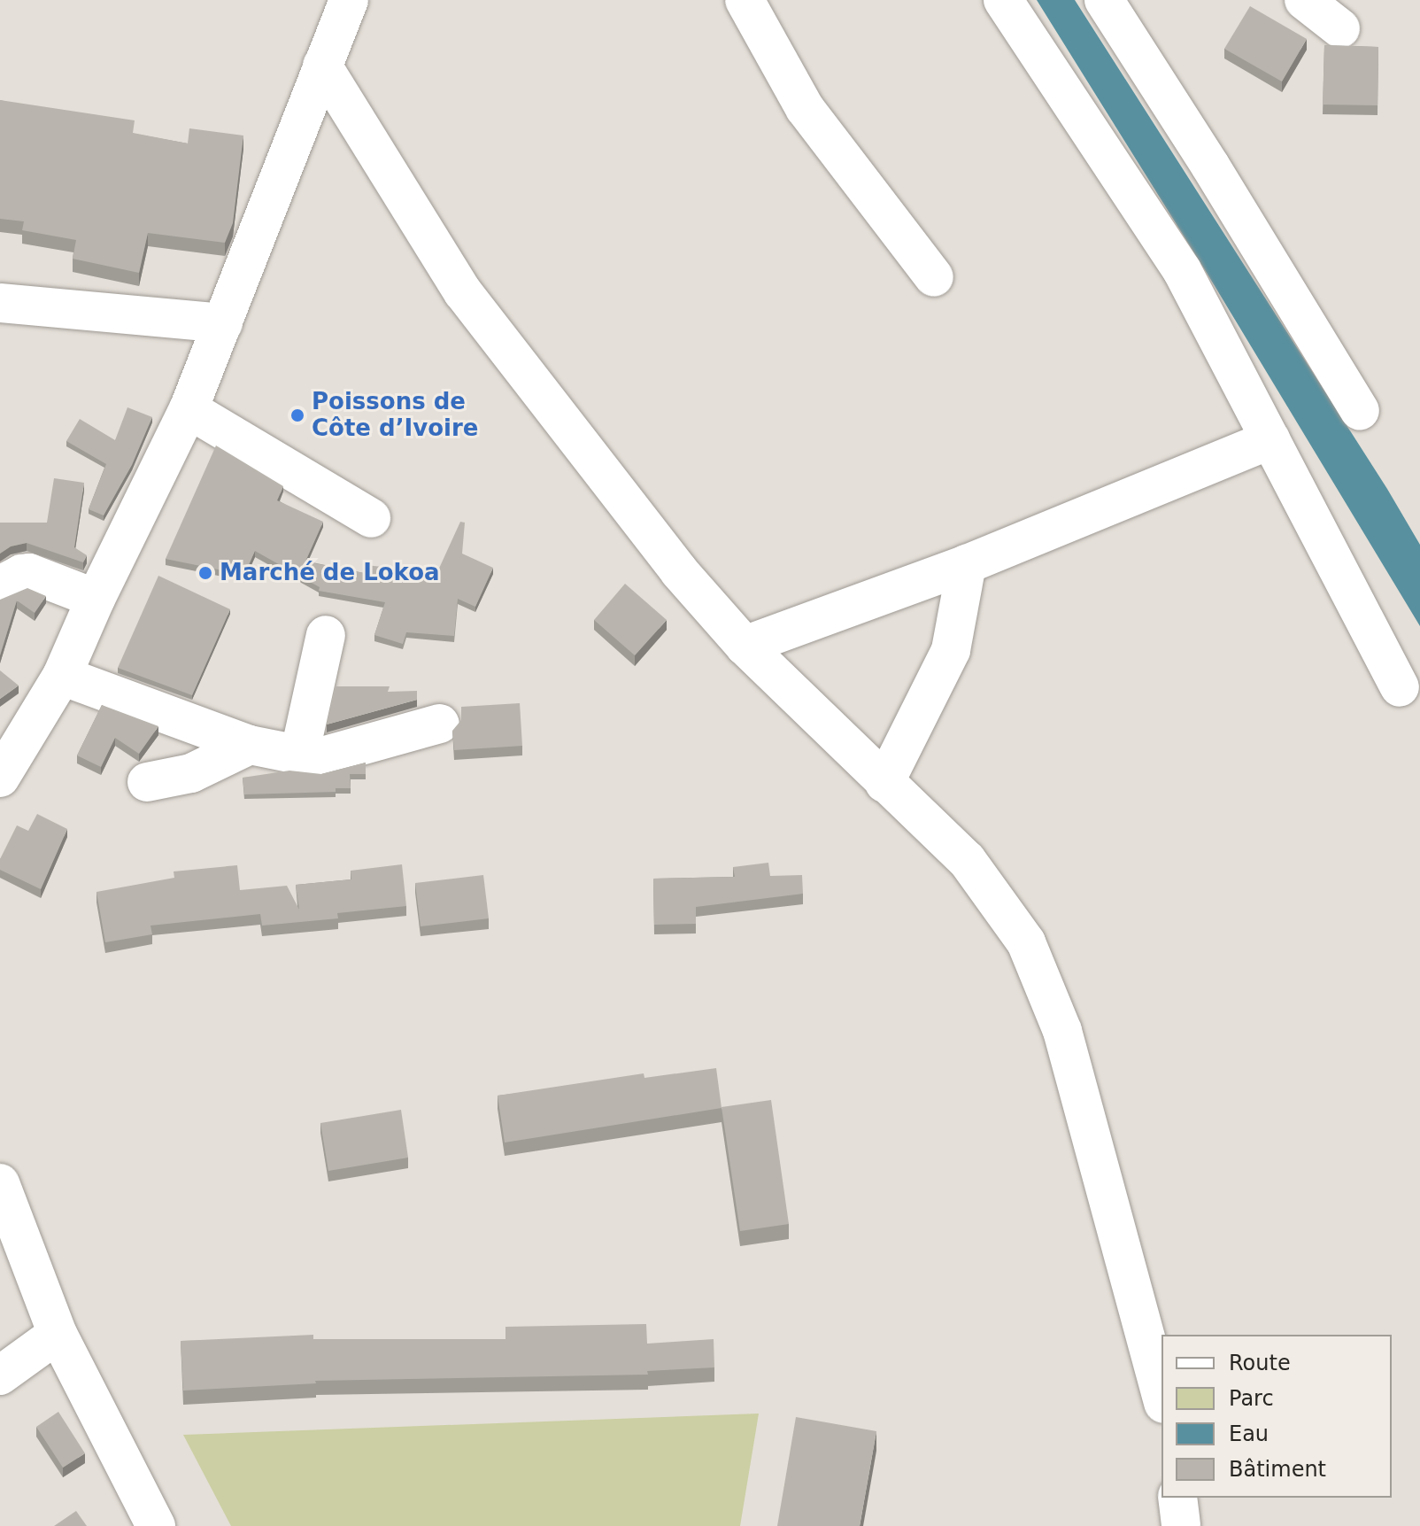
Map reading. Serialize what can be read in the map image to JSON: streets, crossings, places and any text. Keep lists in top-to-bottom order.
{
  "places": ["Poissons de Côte d’Ivoire", "Marché de Lokoa"],
  "legend": [
    "Route",
    "Parc",
    "Eau",
    "Bâtiment"
  ]
}
